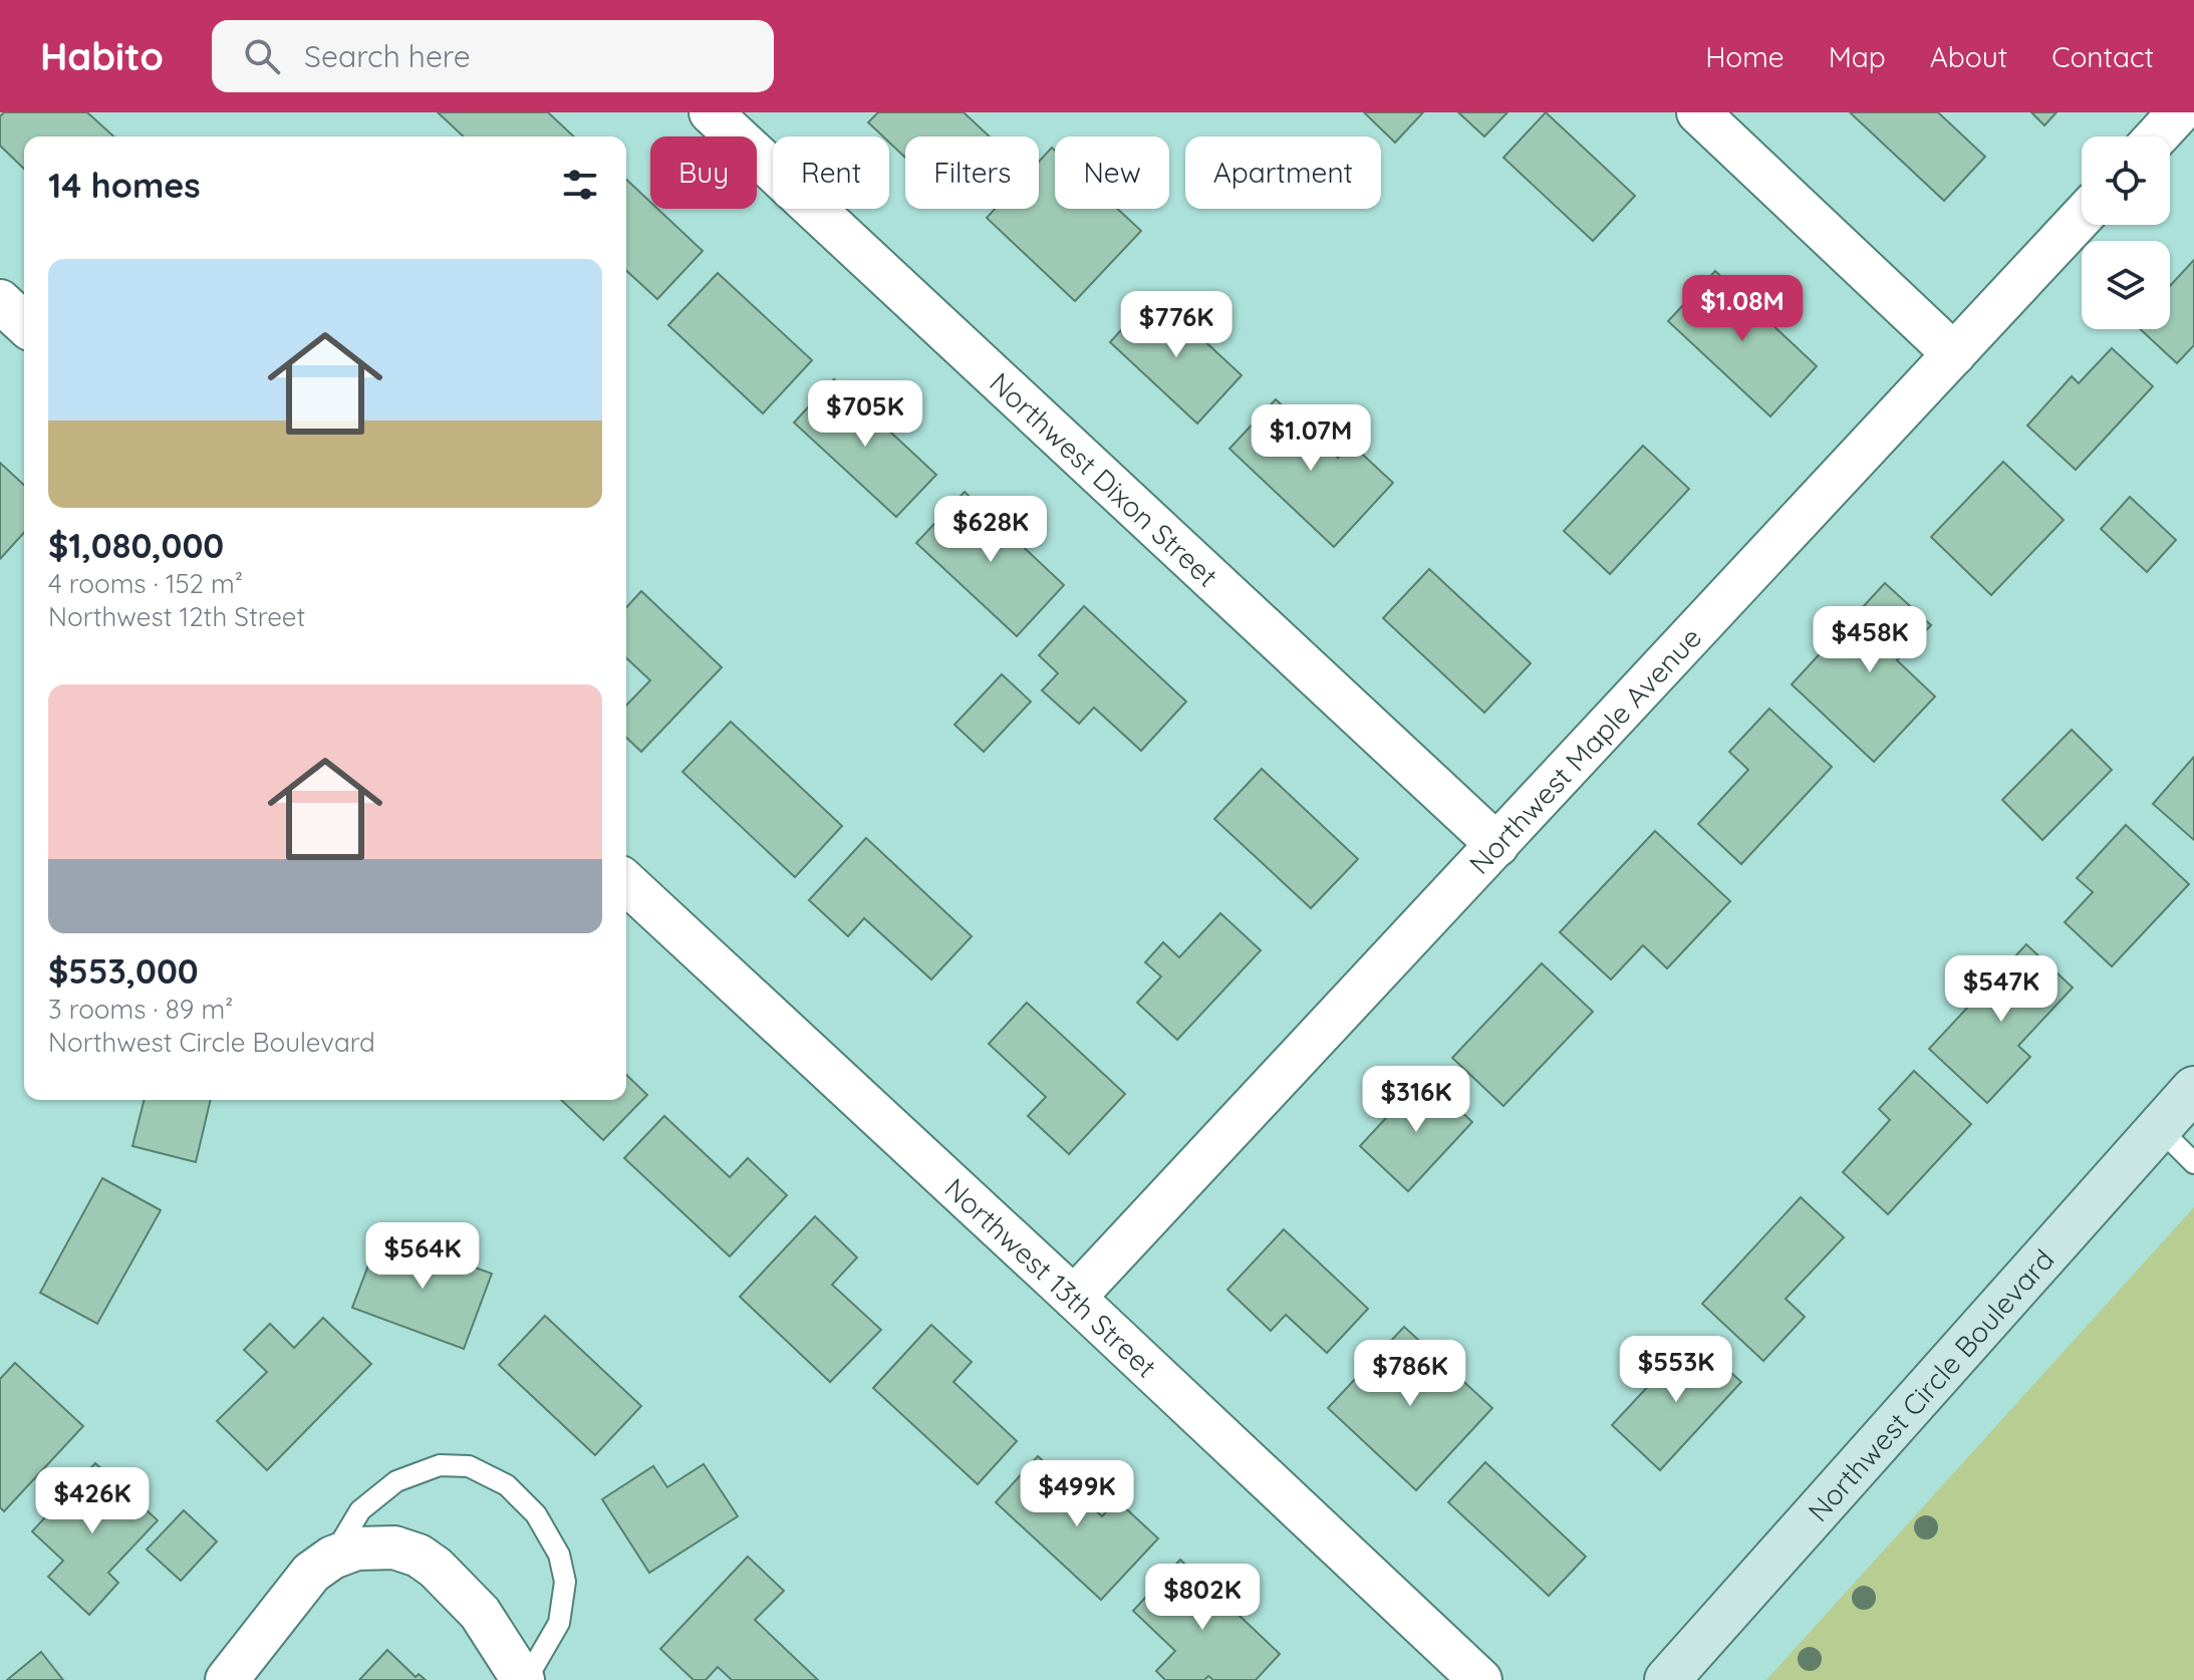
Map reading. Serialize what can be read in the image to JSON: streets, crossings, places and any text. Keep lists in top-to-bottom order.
{
  "streets": {
    "main road": ["Northwest Circle Boulevard"],
    "street": ["Northwest Dixon Street", "Northwest Maple Avenue", "Northwest 13th Street"]
  },
  "crossings": [
    ["Northwest Dixon Street", "Northwest Maple Avenue"],
    ["Northwest Maple Avenue", "Northwest 13th Street"]
  ],
  "page": {
    "header": "Habito",
    "search": "Search here",
    "nav": [
      "Home",
      "Map",
      "About",
      "Contact"
    ],
    "chip": [
      "Buy",
      "Rent",
      "Filters",
      "New",
      "Apartment"
    ],
    "heading": "14 homes",
    "list": [
      {
        "name": "$1,080,000",
        "note": "4 rooms · 152 m² · Northwest 12th Street"
      },
      {
        "name": "$553,000",
        "note": "3 rooms · 89 m² · Northwest Circle Boulevard"
      }
    ],
    "price": [
      "$1.08M",
      "$776K",
      "$705K",
      "$1.07M",
      "$628K",
      "$458K",
      "$547K",
      "$316K",
      "$564K",
      "$553K",
      "$786K",
      "$499K",
      "$426K",
      "$802K"
    ]
  }
}
